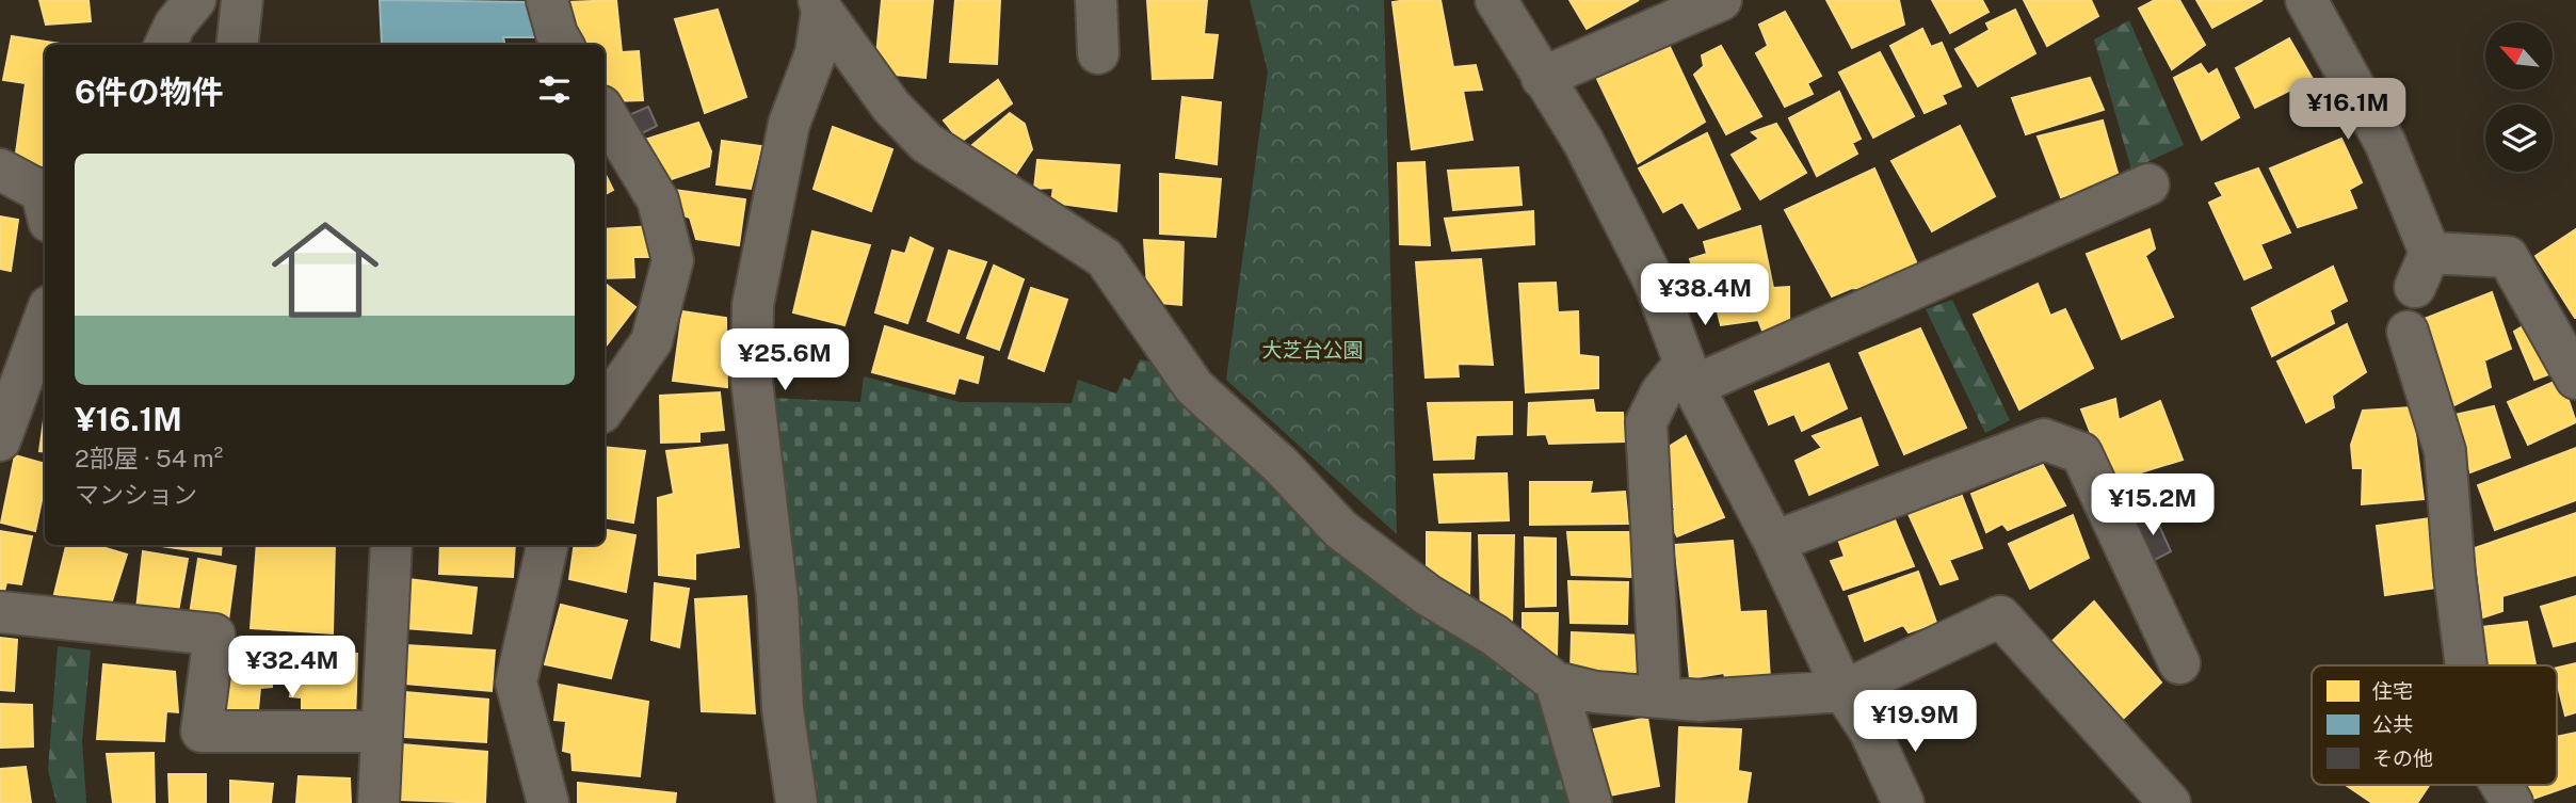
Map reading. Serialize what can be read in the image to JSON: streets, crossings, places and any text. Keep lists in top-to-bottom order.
{
  "parks": ["大芝台公園"],
  "legend": ["住宅", "公共", "その他"],
  "north": "top left",
  "page": {
    "heading": "6件の物件",
    "price": [
      "¥16.1M",
      "¥38.4M",
      "¥25.6M",
      "¥15.2M",
      "¥32.4M",
      "¥19.9M"
    ],
    "list": [
      {
        "name": "¥16.1M",
        "note": "2部屋 · 54 m² · マンション"
      }
    ]
  }
}
